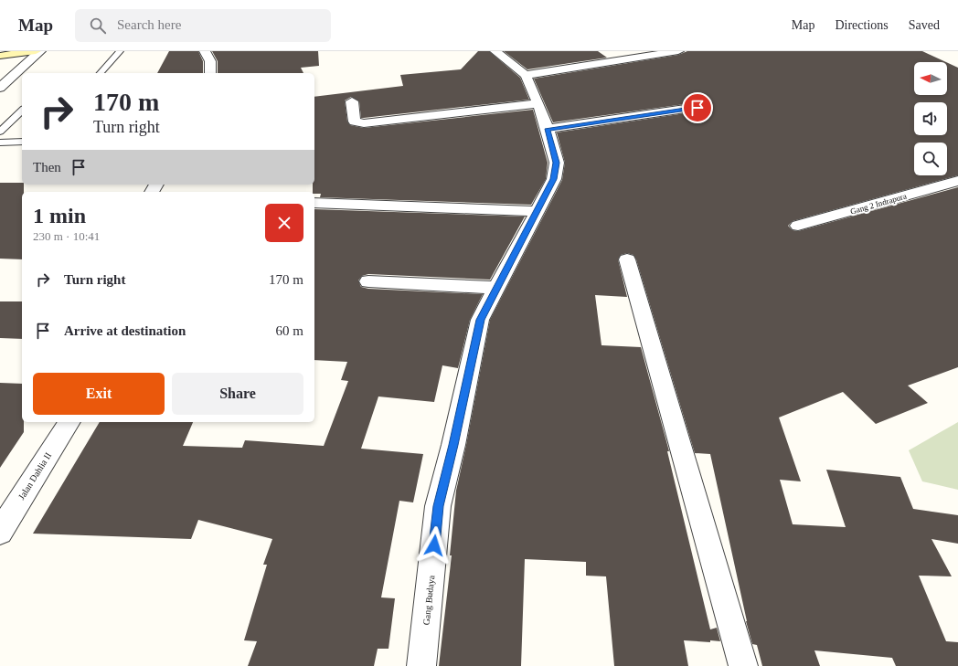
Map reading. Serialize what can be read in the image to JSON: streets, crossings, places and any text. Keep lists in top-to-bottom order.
{
  "streets": {
    "street": ["Gang 2 Indrapura", "Jalan Dahlia II", "Gang Budaya"]
  },
  "north": "left",
  "page": {
    "header": "Map",
    "search": "Search here",
    "nav": ["Map", "Directions", "Saved"],
    "turn": ["170 m", "Turn right"],
    "then": "Then",
    "heading": ["1 min", "230 m · 10:41"],
    "list": [
      {
        "name": "Turn right",
        "value": "170 m"
      },
      {
        "name": "Arrive at destination",
        "value": "60 m"
      }
    ],
    "buttons": ["Exit", "Share"]
  }
}
